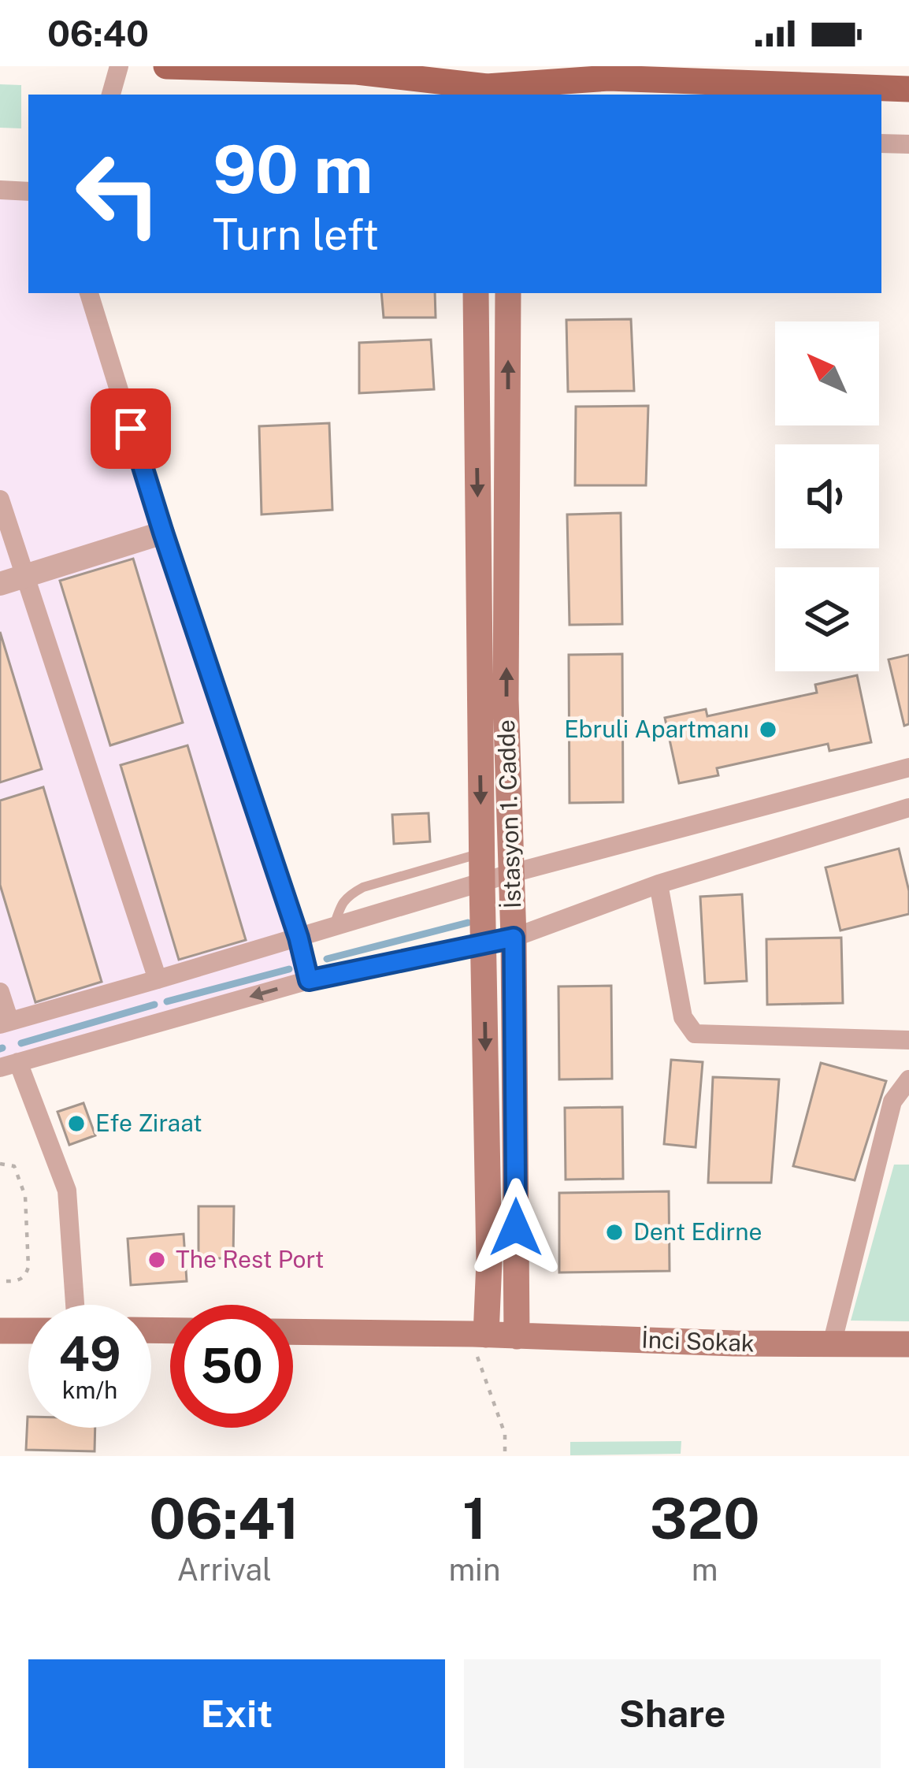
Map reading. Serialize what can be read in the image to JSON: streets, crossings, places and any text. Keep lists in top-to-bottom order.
{
  "streets": {
    "main road": ["İstasyon 1. Cadde", "İnci Sokak"]
  },
  "crossings": [
    ["İstasyon 1. Cadde", "İnci Sokak"]
  ],
  "places": [
    "Ebruli Apartmanı",
    "Efe Ziraat",
    "Dent Edirne",
    "The Rest Port"
  ],
  "north": "top left",
  "page": {
    "status": "06:40",
    "turn": ["90 m", "Turn left"],
    "speed": "49 km/h",
    "limit": "50",
    "eta": [
      "06:41",
      "Arrival",
      "1",
      "min",
      "320",
      "m"
    ],
    "buttons": ["Exit", "Share"]
  }
}
